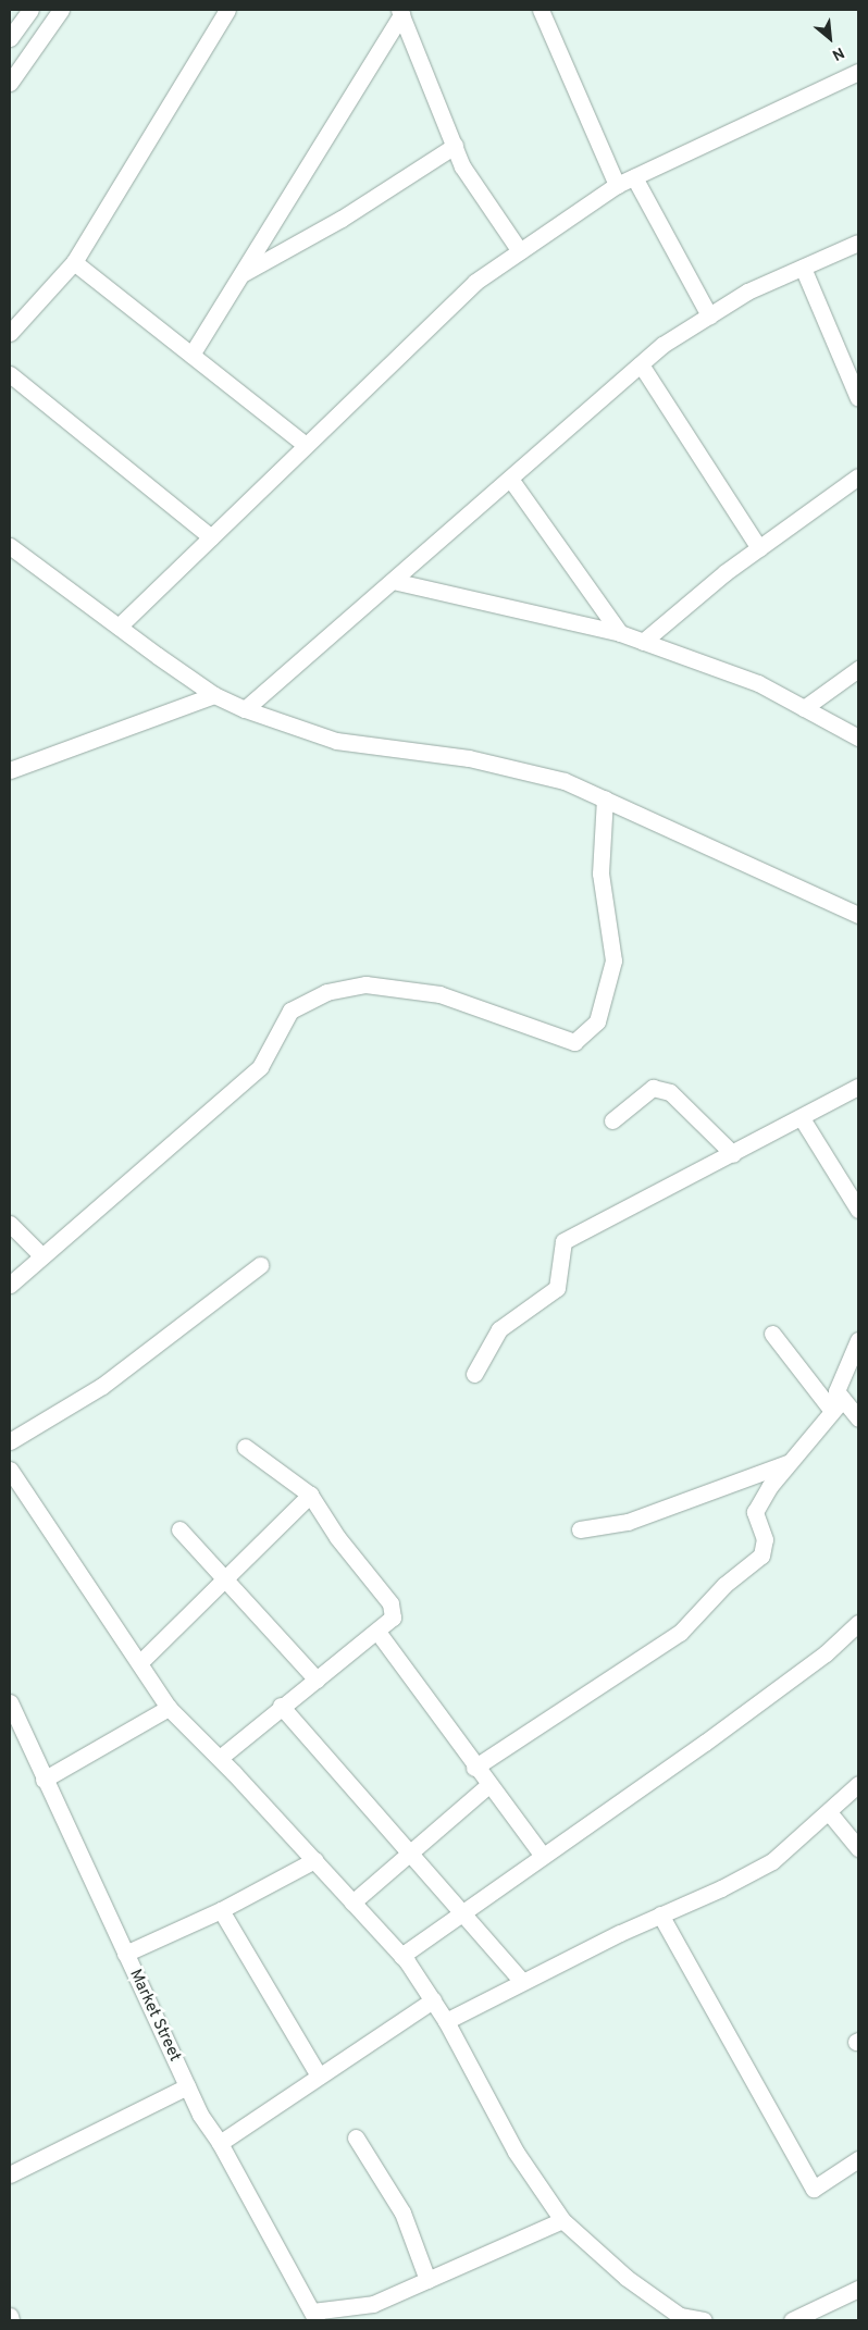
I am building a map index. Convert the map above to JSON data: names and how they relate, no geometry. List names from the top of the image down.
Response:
{
  "streets": {
    "street": ["Market Street"]
  },
  "north": "bottom right"
}
